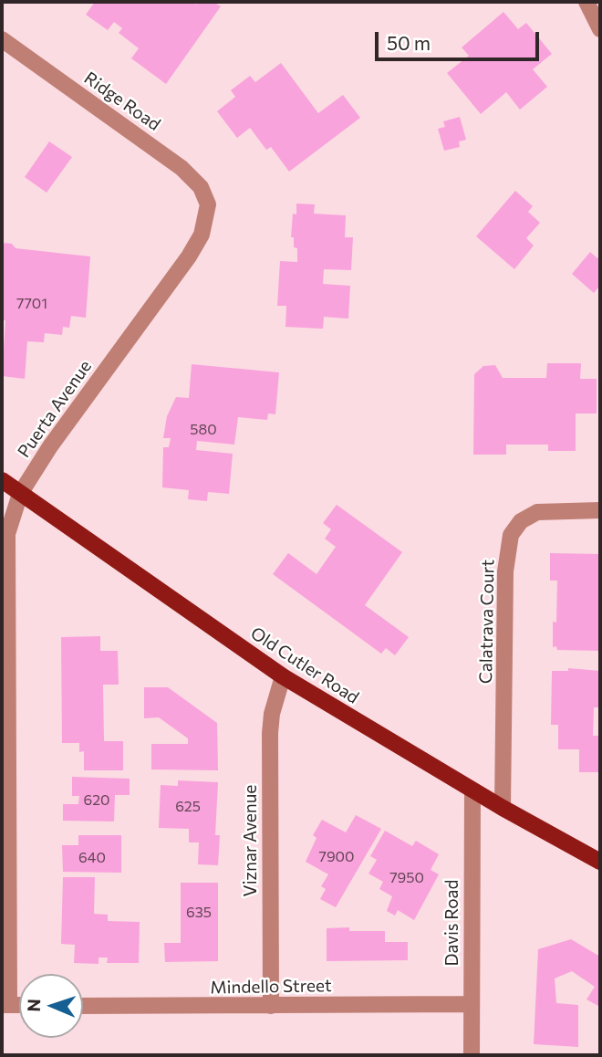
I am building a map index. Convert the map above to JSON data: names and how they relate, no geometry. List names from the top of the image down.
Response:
{
  "streets": {
    "main road": ["Old Cutler Road"],
    "street": [
      "Ridge Road",
      "Puerta Avenue",
      "Calatrava Court",
      "Viznar Avenue",
      "Davis Road",
      "Mindello Street"
    ]
  },
  "crossings": [
    ["Ridge Road", "Puerta Avenue"],
    ["Puerta Avenue", "Old Cutler Road"],
    ["Calatrava Court", "Old Cutler Road"],
    ["Old Cutler Road", "Viznar Avenue"],
    ["Old Cutler Road", "Davis Road"],
    ["Viznar Avenue", "Mindello Street"],
    ["Davis Road", "Mindello Street"]
  ],
  "house_numbers": [
    "7701",
    "580",
    "620",
    "625",
    "7900",
    "640",
    "7950",
    "635"
  ],
  "scale_bar": "50 m",
  "north": "left"
}
